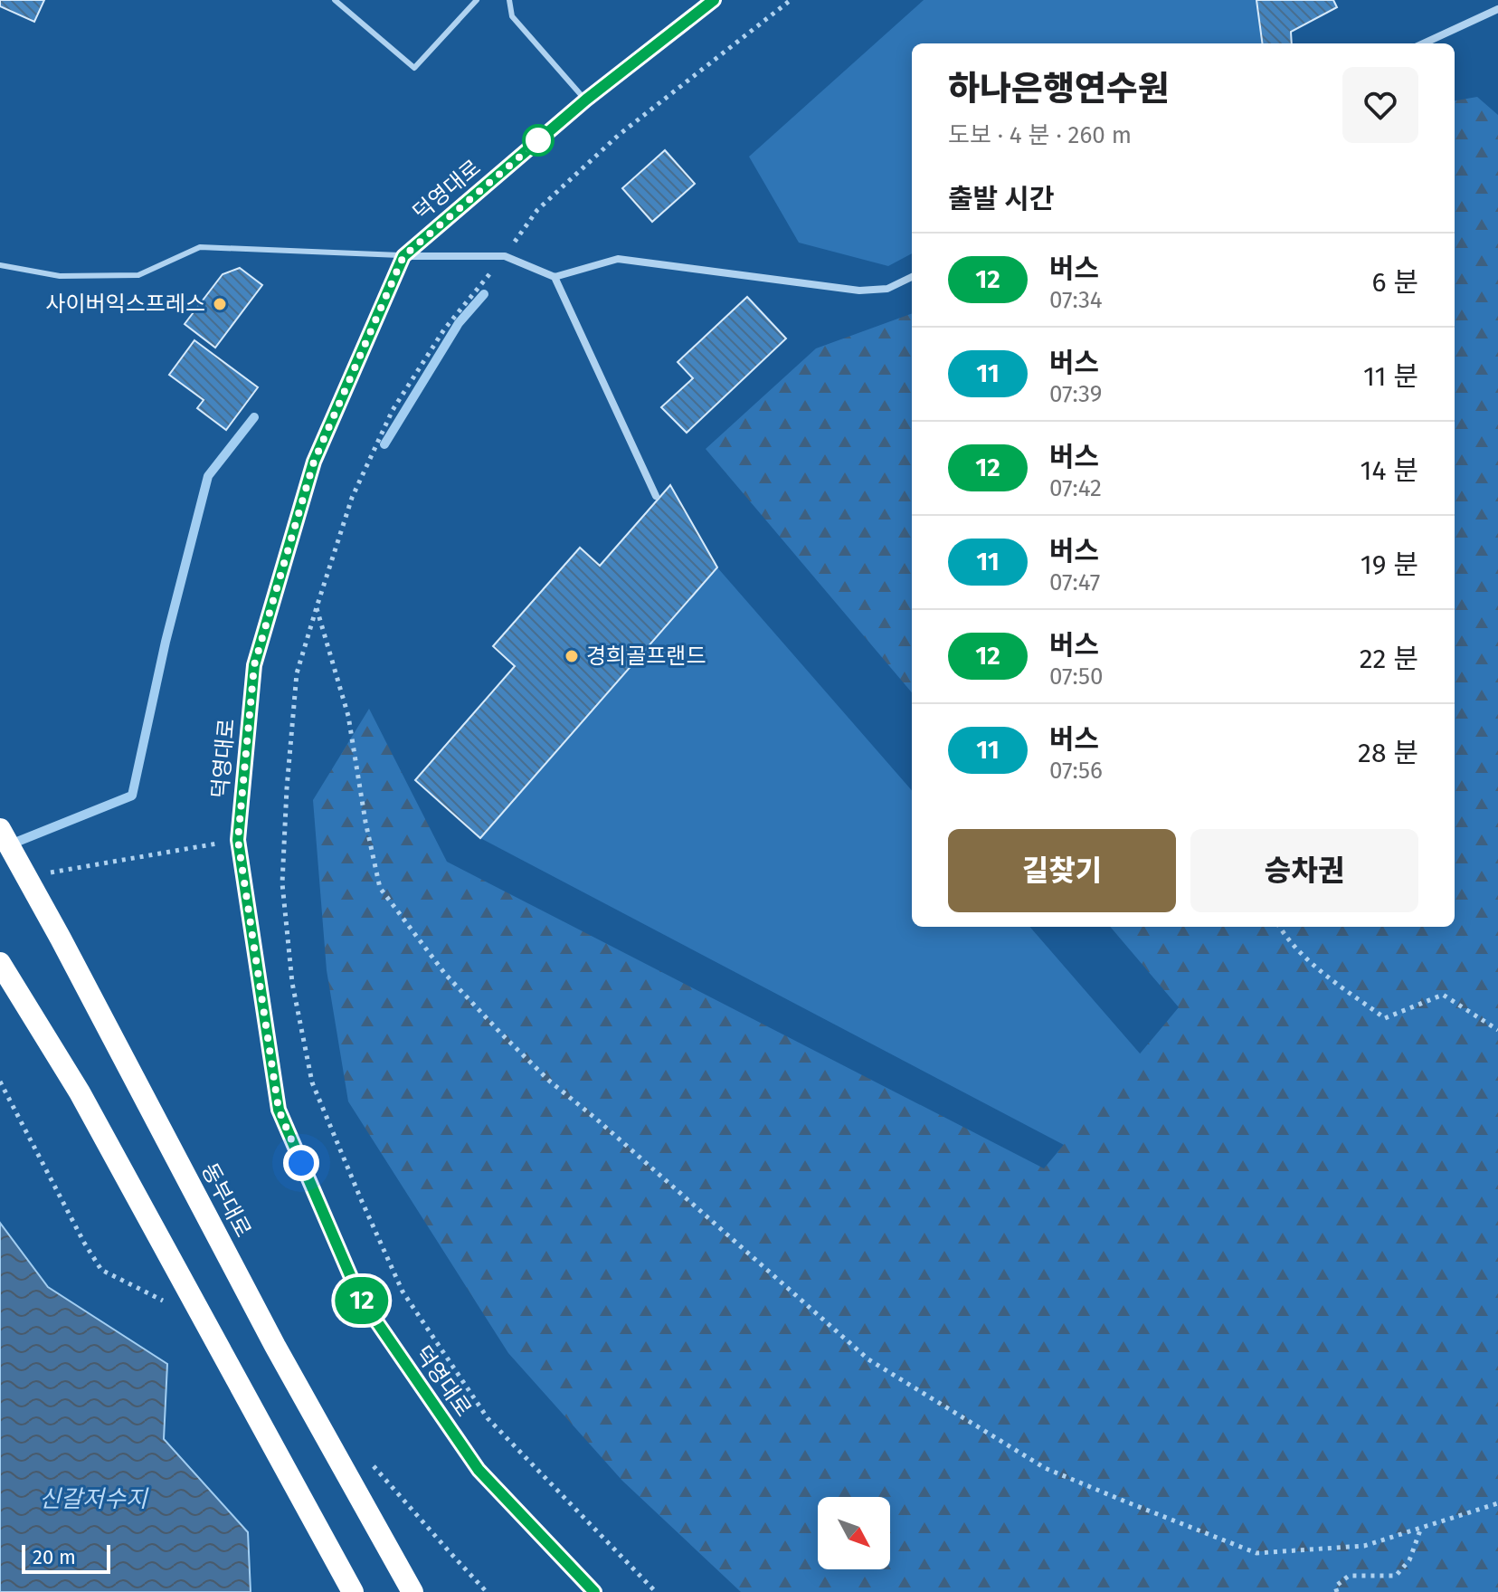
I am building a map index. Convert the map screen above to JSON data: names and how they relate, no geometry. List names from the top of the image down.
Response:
{
  "streets": {
    "highway": ["동부대로"],
    "main road": ["덕영대로"]
  },
  "water": ["신갈저수지"],
  "places": ["사이버익스프레스", "경희골프랜드"],
  "lines": ["bus line 12"],
  "scale_bar": "20 m",
  "north": "bottom right",
  "page": {
    "on_map": "12",
    "heading": [
      ["하나은행연수원", "도보 · 4 분 · 260 m"],
      "출발 시간"
    ],
    "list": [
      {
        "mark": "12",
        "name": "버스",
        "note": "07:34",
        "value": "6 분"
      },
      {
        "mark": "11",
        "name": "버스",
        "note": "07:39",
        "value": "11 분"
      },
      {
        "mark": "12",
        "name": "버스",
        "note": "07:42",
        "value": "14 분"
      },
      {
        "mark": "11",
        "name": "버스",
        "note": "07:47",
        "value": "19 분"
      },
      {
        "mark": "12",
        "name": "버스",
        "note": "07:50",
        "value": "22 분"
      },
      {
        "mark": "11",
        "name": "버스",
        "note": "07:56",
        "value": "28 분"
      }
    ],
    "buttons": ["길찾기", "승차권"],
    "scale": "20 m"
  }
}
